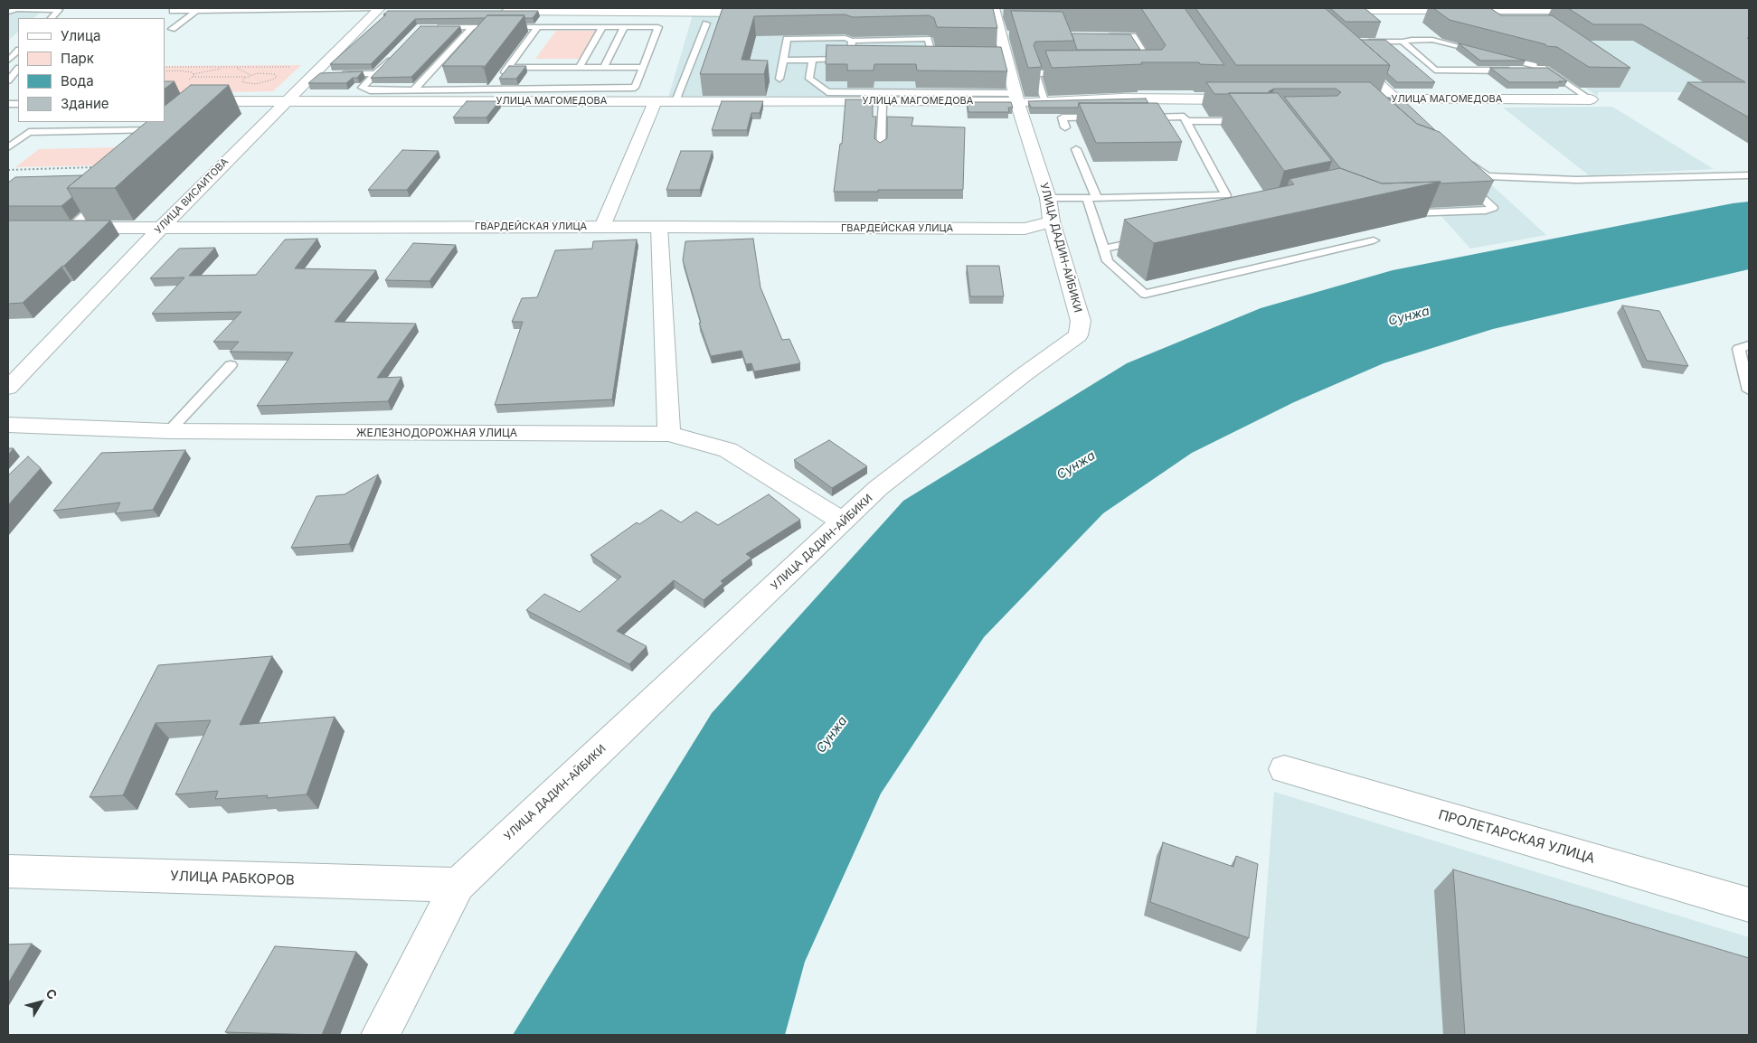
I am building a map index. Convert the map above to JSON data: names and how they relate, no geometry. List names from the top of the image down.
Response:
{
  "streets": {
    "street": [
      "УЛИЦА МАГОМЕДОВА",
      "УЛИЦА ВИСАИТОВА",
      "ГВАРДЕЙСКАЯ УЛИЦА",
      "УЛИЦА ДАДИН-АЙБИКИ",
      "ЖЕЛЕЗНОДОРОЖНАЯ УЛИЦА",
      "ПРОЛЕТАРСКАЯ УЛИЦА",
      "УЛИЦА РАБКОРОВ"
    ]
  },
  "crossings": [
    ["УЛИЦА МАГОМЕДОВА", "УЛИЦА ВИСАИТОВА"],
    ["УЛИЦА МАГОМЕДОВА", "УЛИЦА ДАДИН-АЙБИКИ"],
    ["УЛИЦА ВИСАИТОВА", "ГВАРДЕЙСКАЯ УЛИЦА"],
    ["ГВАРДЕЙСКАЯ УЛИЦА", "УЛИЦА ДАДИН-АЙБИКИ"],
    ["УЛИЦА ДАДИН-АЙБИКИ", "ЖЕЛЕЗНОДОРОЖНАЯ УЛИЦА"],
    ["УЛИЦА ДАДИН-АЙБИКИ", "УЛИЦА РАБКОРОВ"]
  ],
  "water": ["Сунжа"],
  "legend": [
    "Улица",
    "Парк",
    "Вода",
    "Здание"
  ],
  "north": "top right"
}
